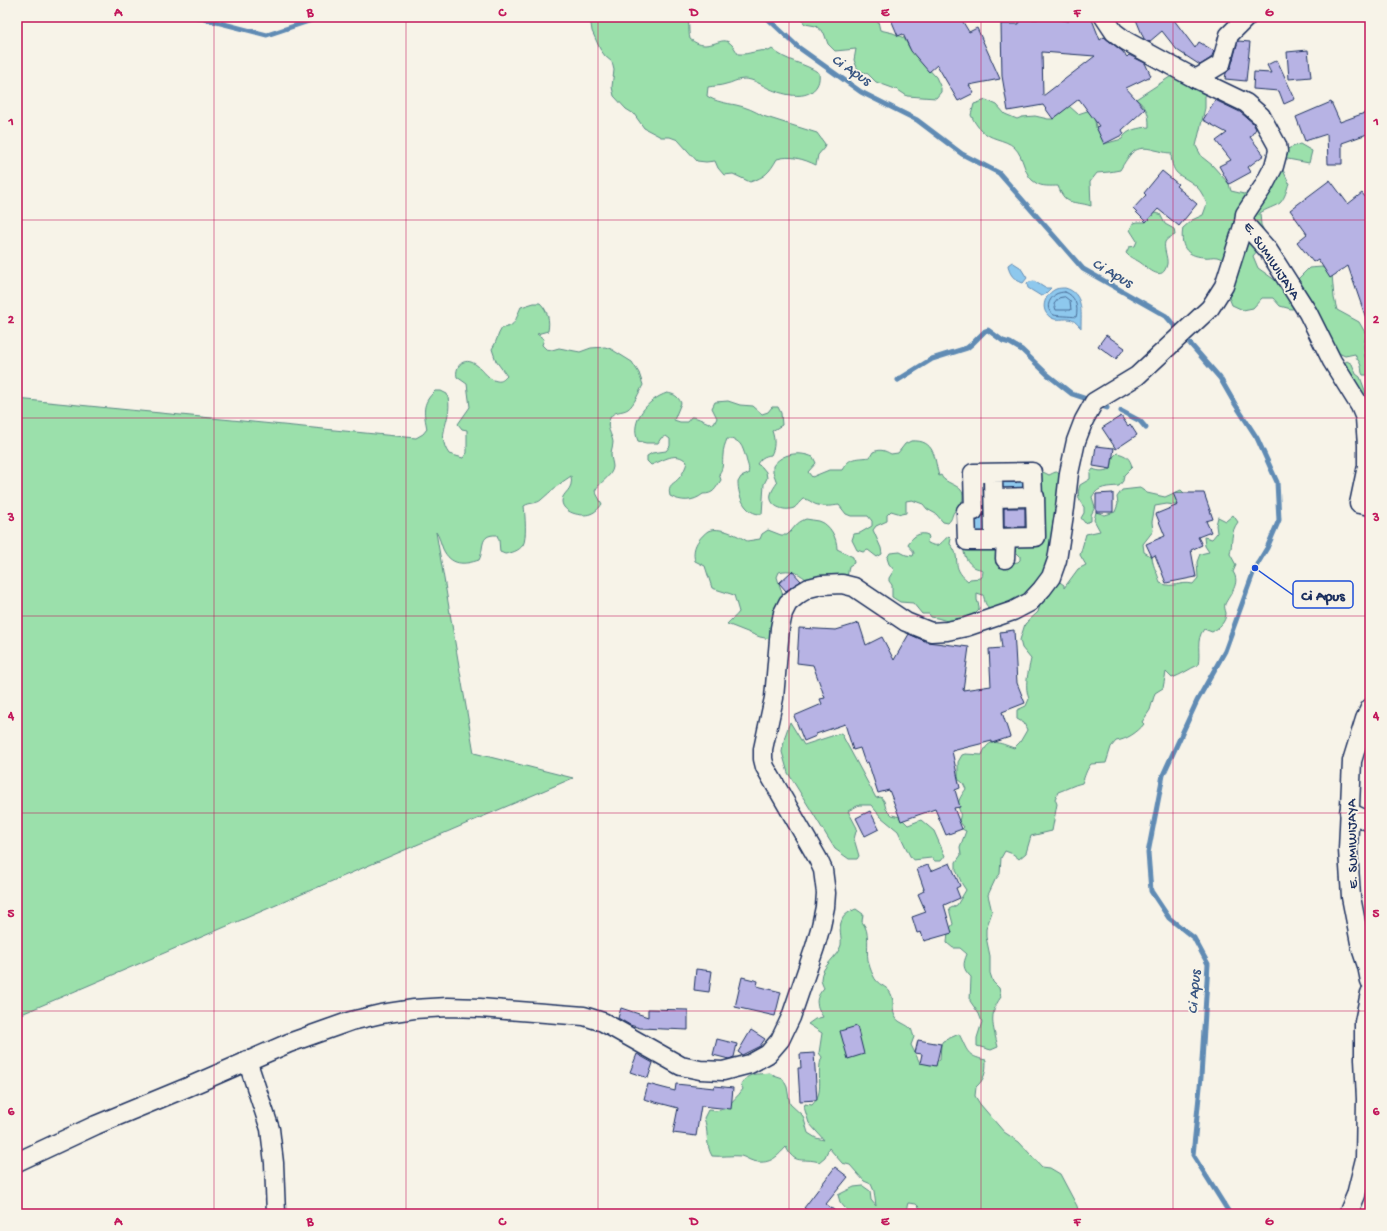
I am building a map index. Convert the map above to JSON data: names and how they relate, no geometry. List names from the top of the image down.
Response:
{
  "streets": {
    "street": ["E. SUMIWIJAYA"]
  },
  "water": ["Ci Apus"],
  "places": ["Ci Apus"],
  "grid": {
    "columns": [
      "A",
      "B",
      "C",
      "D",
      "E",
      "F",
      "G"
    ],
    "rows": [
      "1",
      "2",
      "3",
      "4",
      "5",
      "6"
    ]
  }
}
